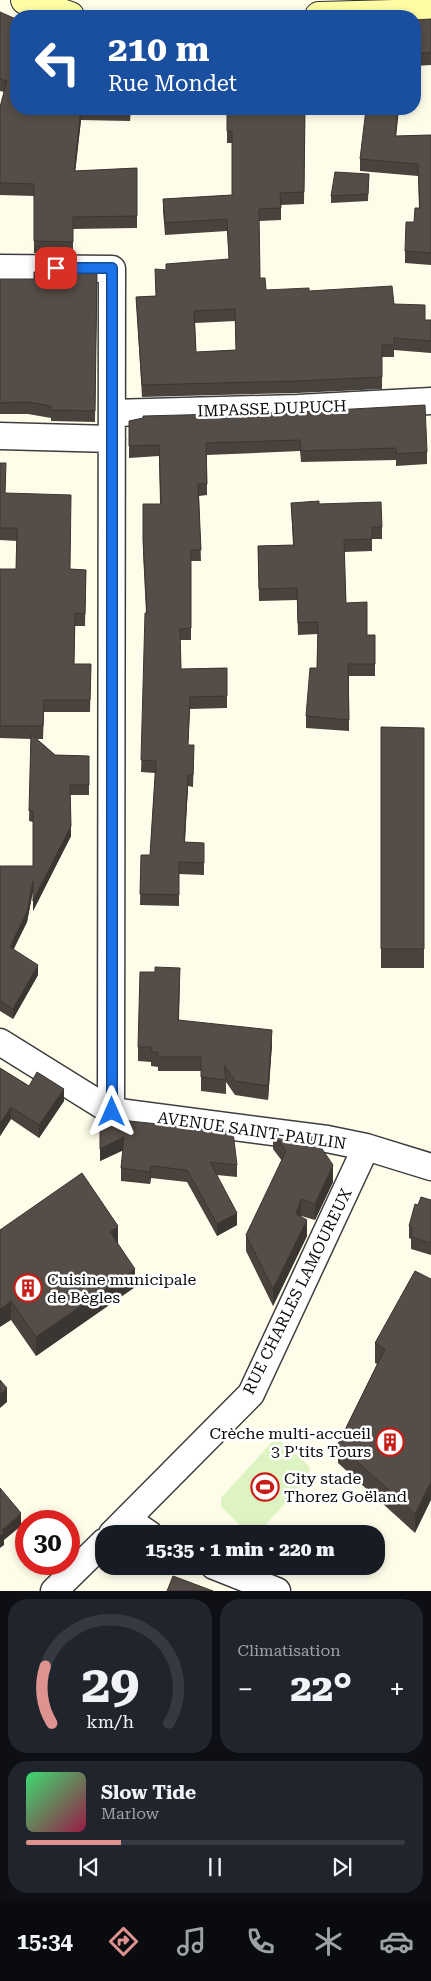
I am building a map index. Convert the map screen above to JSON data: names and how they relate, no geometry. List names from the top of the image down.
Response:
{
  "streets": {
    "street": ["IMPASSE DUPUCH", "AVENUE SAINT-PAULIN", "RUE CHARLES LAMOUREUX"]
  },
  "crossings": [
    ["AVENUE SAINT-PAULIN", "RUE CHARLES LAMOUREUX"]
  ],
  "places": {
    "building": ["Cuisine municipale de Bègles", "Crèche multi-accueil 3 P'tits Tours"],
    "sports": ["City stade Thorez Goëland"]
  },
  "page": {
    "turn": ["210 m", "Rue Mondet"],
    "limit": "30",
    "trip": "15:35 · 1 min · 220 m",
    "tile": "Climatisation",
    "heat": ["−", "22°", "+"],
    "song": ["Slow Tide", "Marlow"],
    "tabs": "15:34",
    "gauge": ["29", "km/h"]
  }
}
